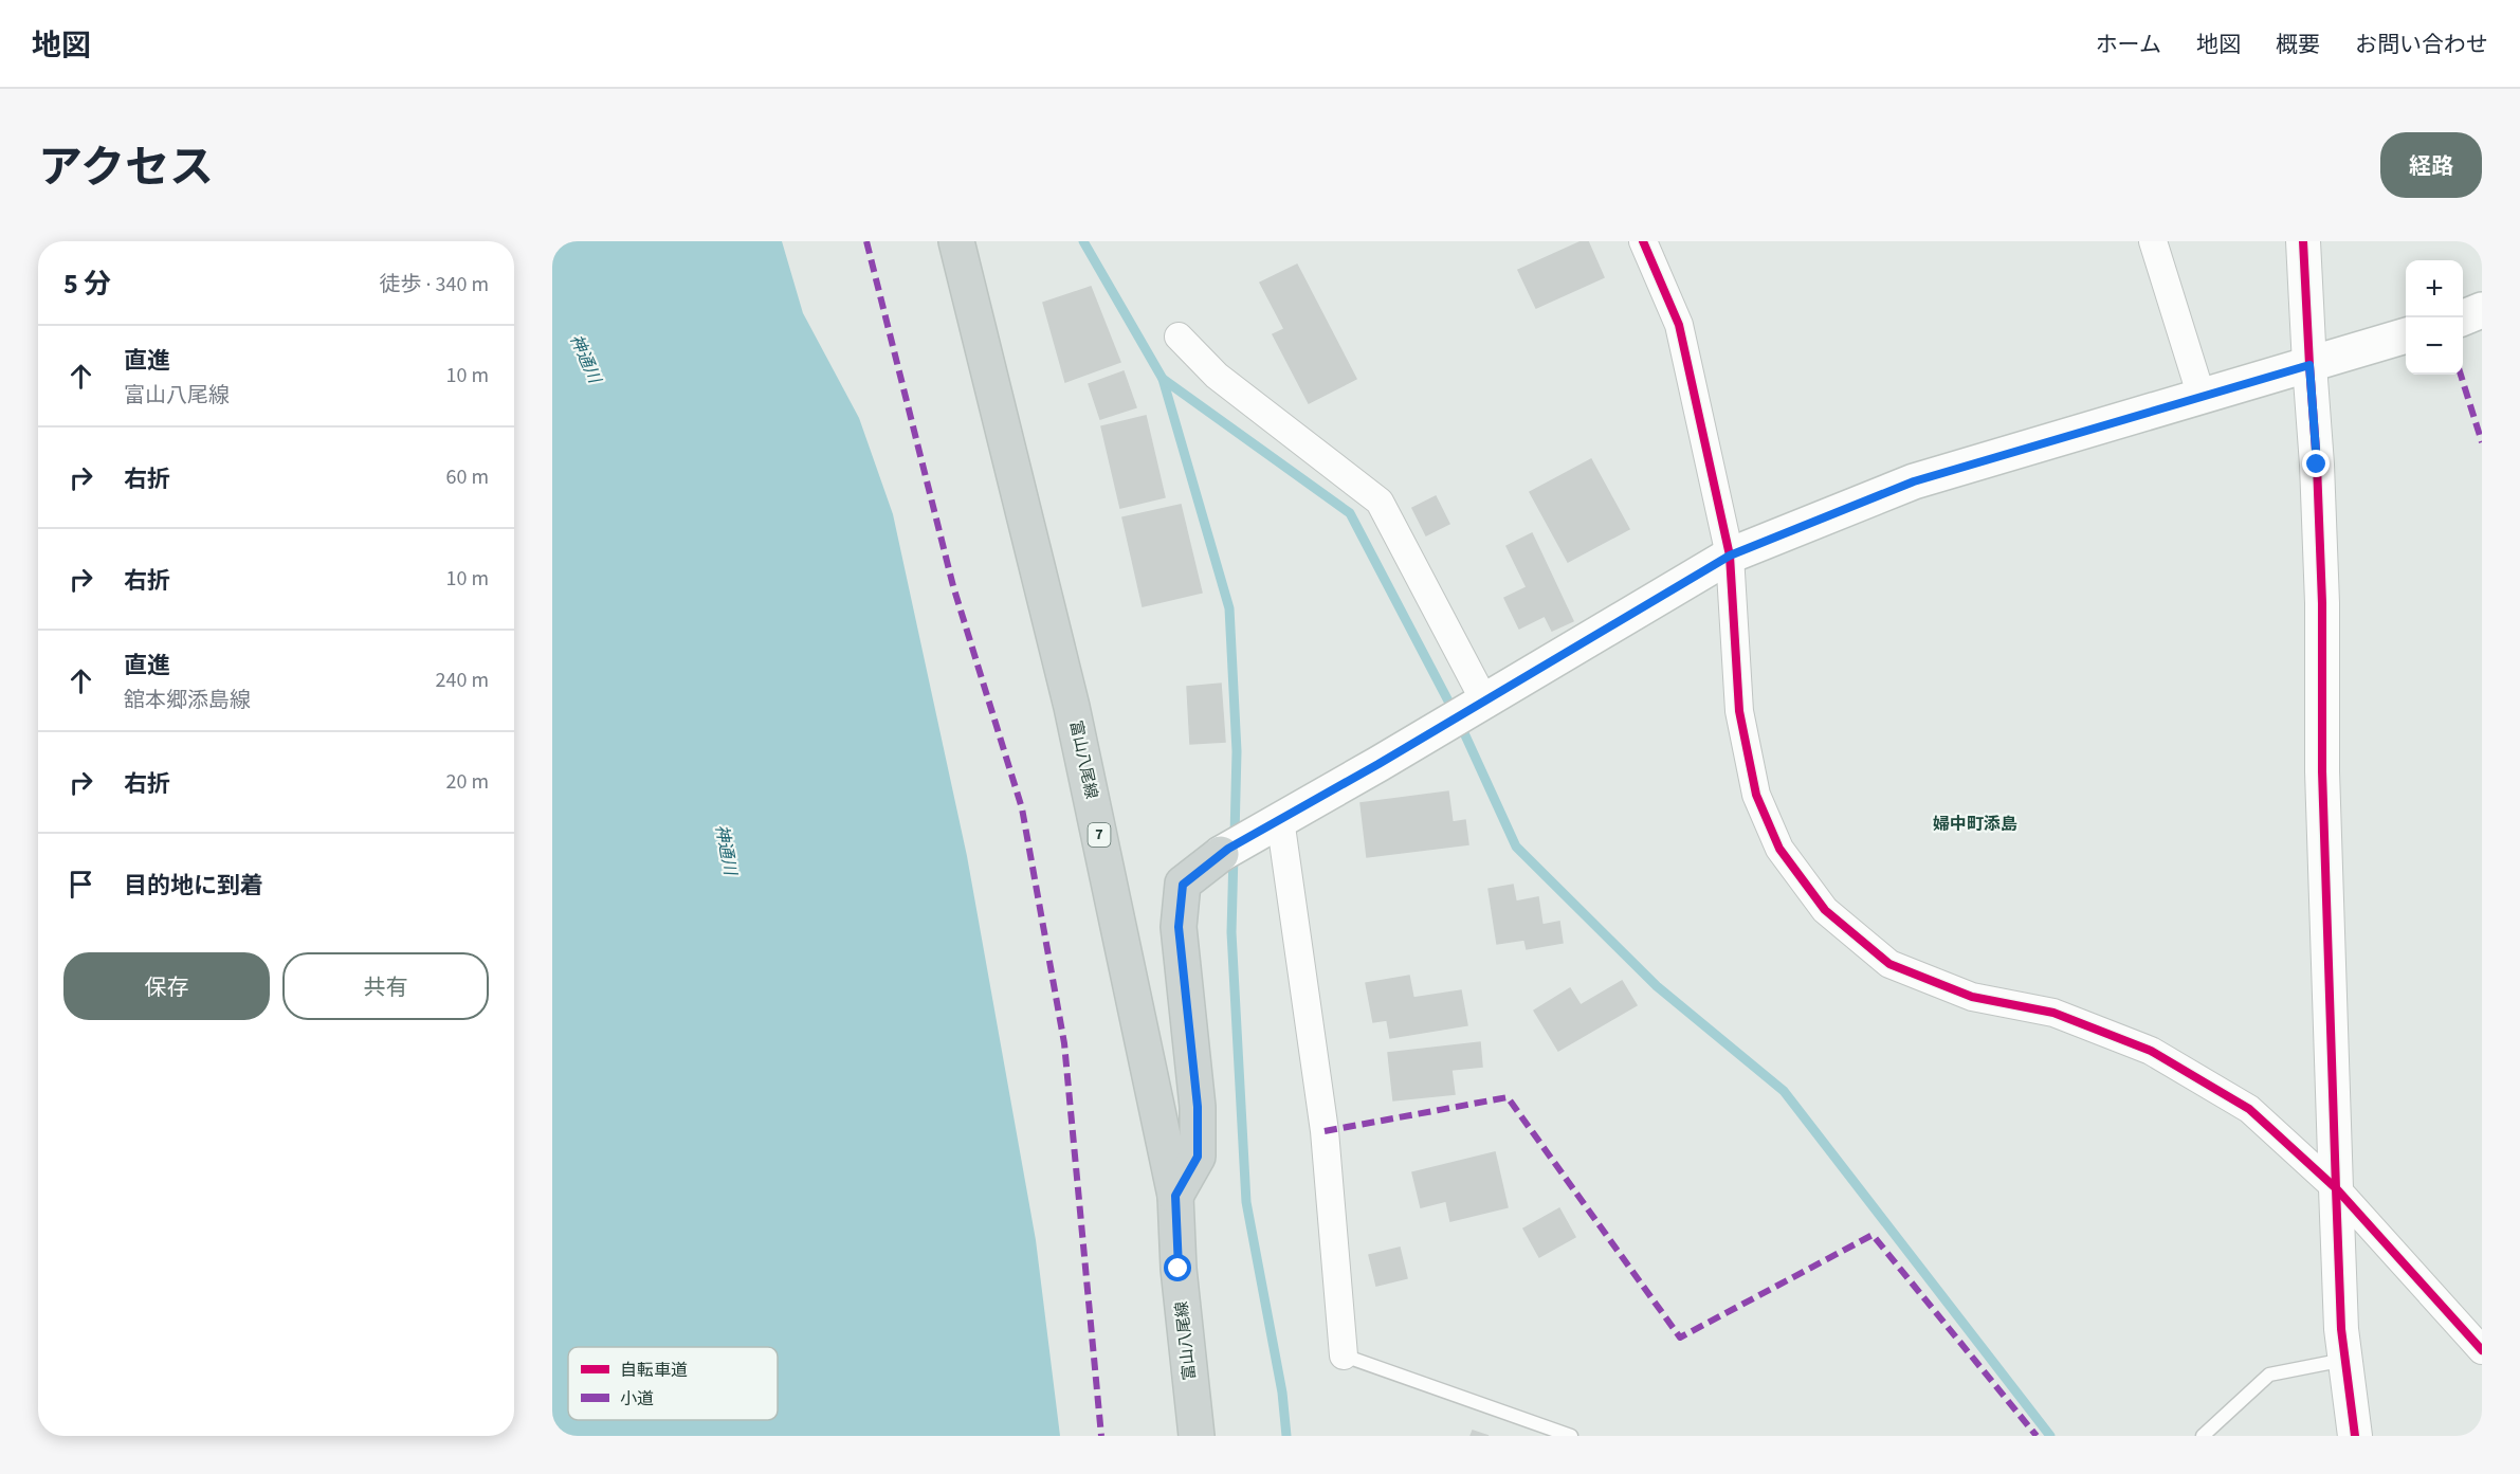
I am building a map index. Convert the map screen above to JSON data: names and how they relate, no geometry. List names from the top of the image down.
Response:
{
  "streets": {
    "main road": ["富山八尾線", "7"]
  },
  "districts": ["婦中町添島"],
  "water": ["神通川"],
  "legend": ["自転車道", "小道"],
  "page": {
    "header": "地図",
    "nav": [
      "ホーム",
      "地図",
      "概要",
      "お問い合わせ"
    ],
    "title": "アクセス",
    "buttons": [
      "経路",
      ["保存", "共有"]
    ],
    "heading": ["5 分", "徒歩 · 340 m"],
    "map_buttons": ["+", "−"],
    "list": [
      ["直進", "富山八尾線", "10 m"],
      ["右折", "60 m"],
      ["右折", "10 m"],
      ["直進", "舘本郷添島線", "240 m"],
      ["右折", "20 m"],
      "目的地に到着"
    ]
  }
}
